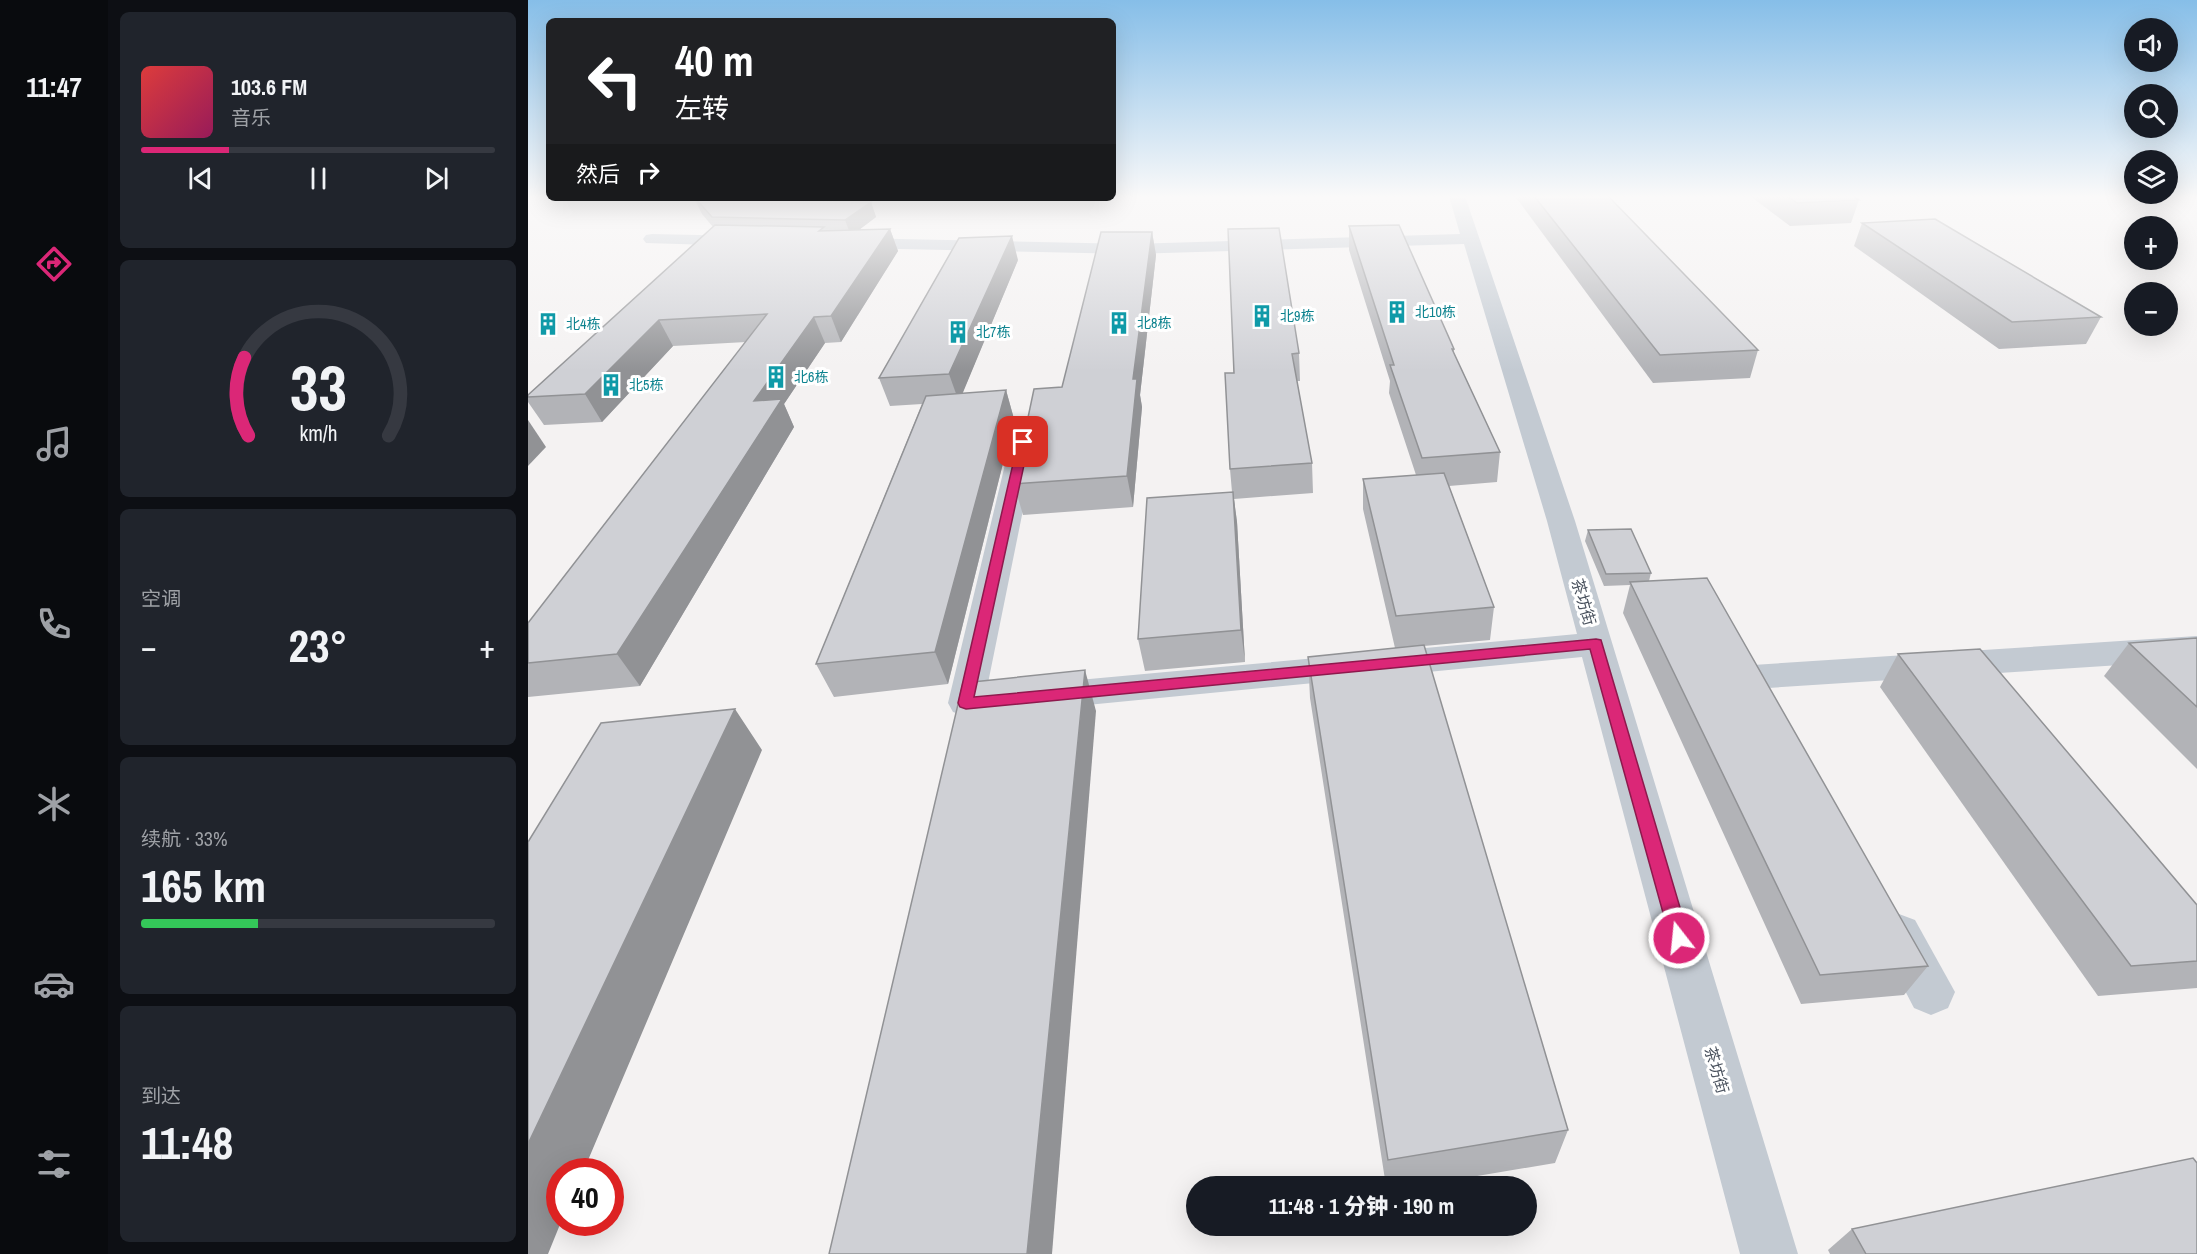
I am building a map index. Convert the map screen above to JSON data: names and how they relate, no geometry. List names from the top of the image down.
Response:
{
  "streets": {
    "street": ["茶坊街"]
  },
  "places": {
    "building": [
      "北10栋",
      "北9栋",
      "北8栋",
      "北4栋",
      "北7栋",
      "北6栋",
      "北5栋"
    ]
  },
  "page": {
    "tabs": "11:47",
    "map_buttons": ["+", "−"],
    "turn": ["40 m", "左转"],
    "song": ["103.6 FM", "音乐"],
    "then": "然后",
    "tile": [
      "空调",
      ["续航 · 33%", "165 km"],
      ["到达", "11:48"]
    ],
    "heat": ["−", "23°", "+"],
    "limit": "40",
    "trip": "11:48 · 1 分钟 · 190 m",
    "gauge": ["33", "km/h"]
  }
}
